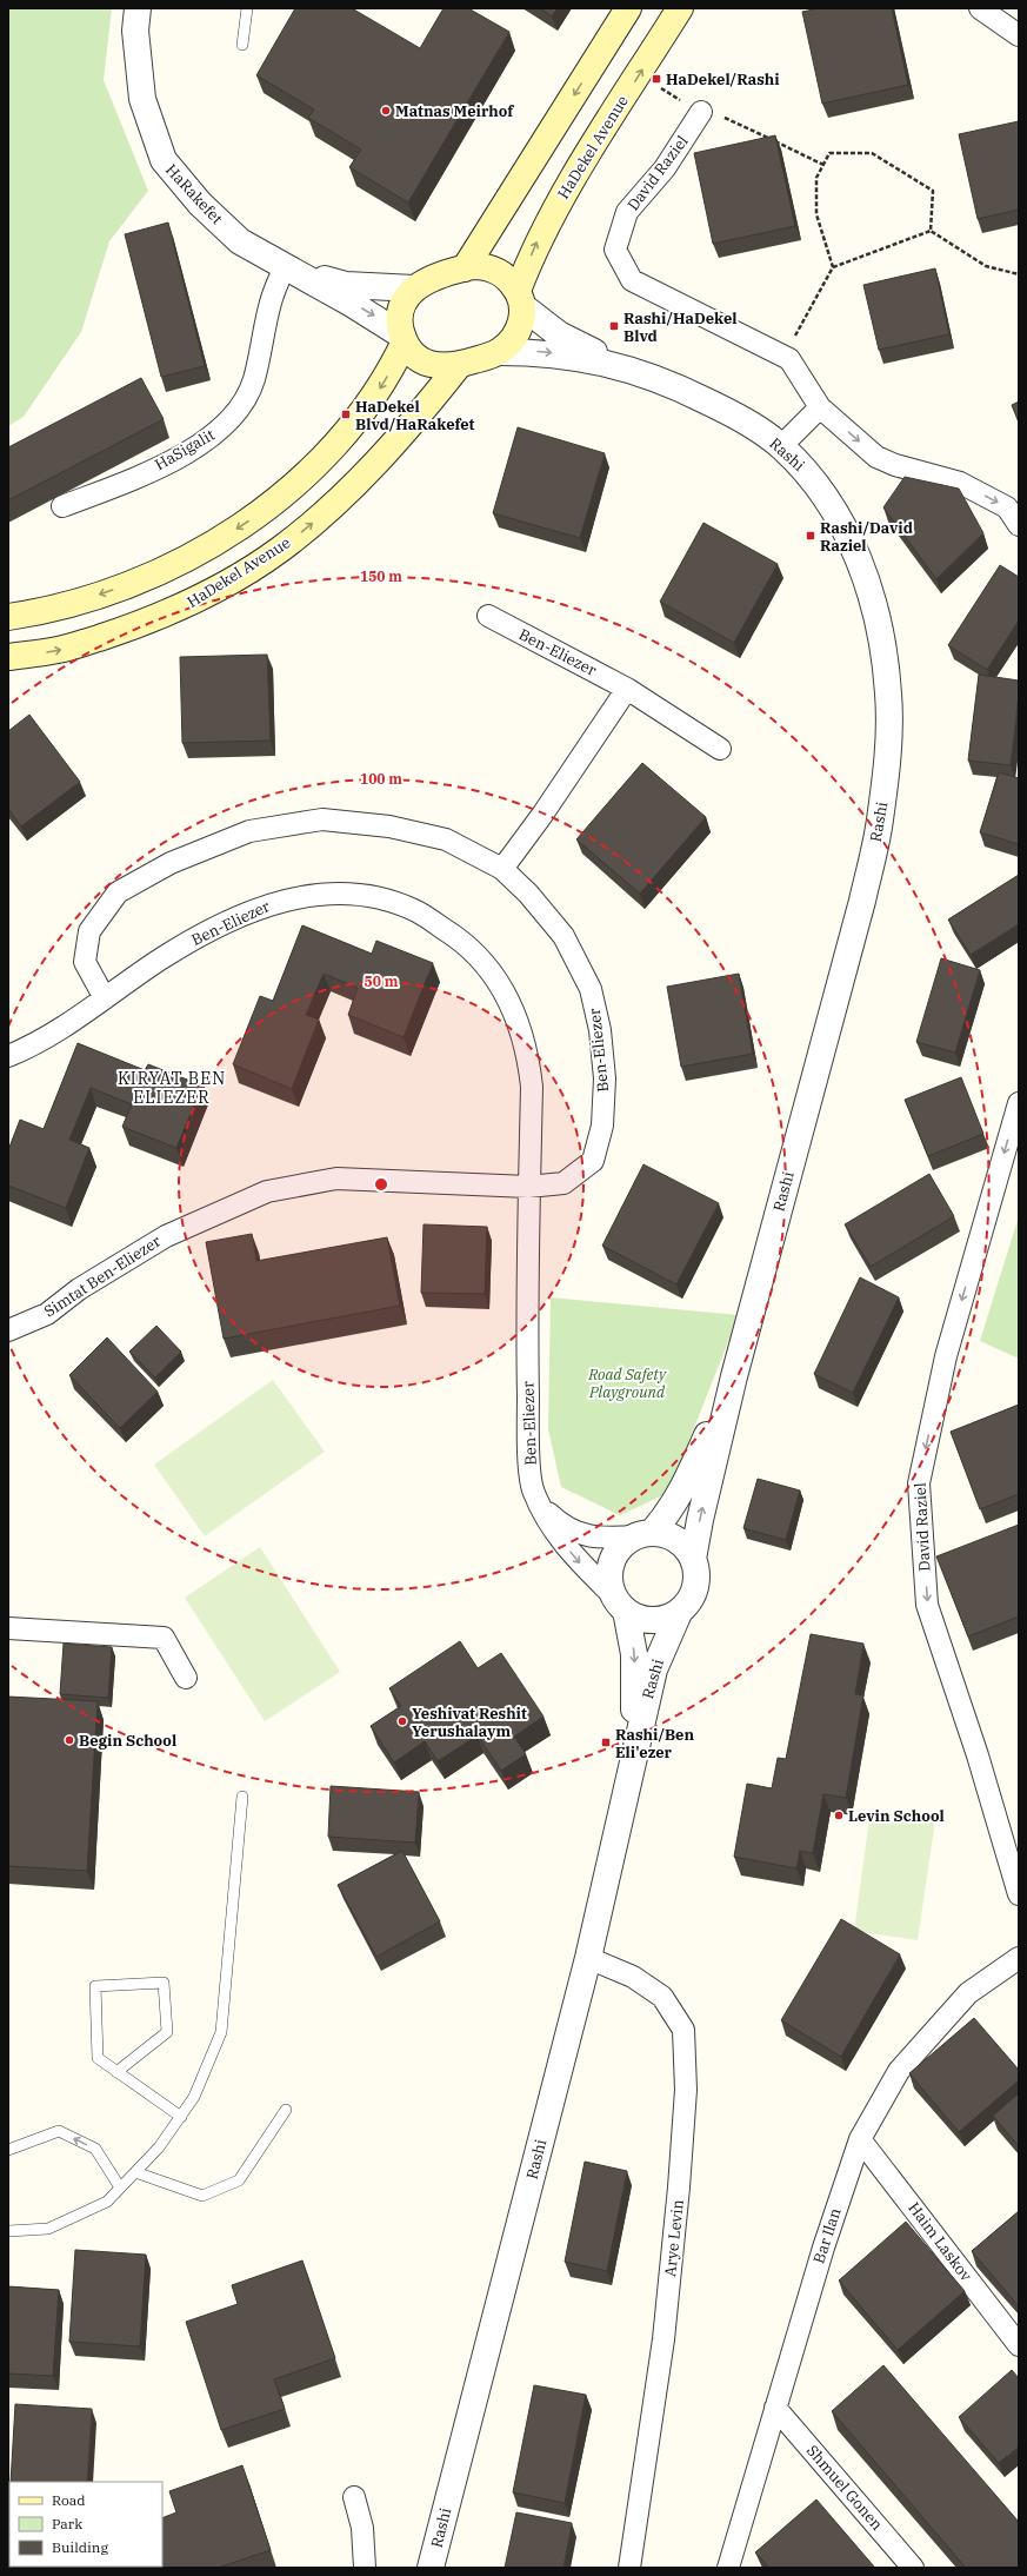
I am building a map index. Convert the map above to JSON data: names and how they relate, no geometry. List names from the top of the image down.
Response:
{
  "streets": {
    "main road": ["HaDekel Avenue"],
    "street": [
      "David Raziel",
      "HaRakefet",
      "HaSigalit",
      "Rashi",
      "Ben-Eliezer",
      "Simtat Ben-Eliezer",
      "Bar Ilan",
      "Arye Levin",
      "Haim Laskov",
      "Shmuel Gonen"
    ]
  },
  "crossings": [
    ["HaDekel Avenue", "HaRakefet"],
    ["HaDekel Avenue", "Rashi"],
    ["HaRakefet", "HaSigalit"],
    ["HaRakefet", "Rashi"],
    ["Rashi", "Ben-Eliezer"],
    ["Rashi", "Arye Levin"],
    ["Ben-Eliezer", "Simtat Ben-Eliezer"],
    ["Bar Ilan", "Haim Laskov"],
    ["Bar Ilan", "Shmuel Gonen"]
  ],
  "one_way": ["David Raziel"],
  "districts": ["KIRYAT BEN ELIEZER"],
  "parks": ["Road Safety Playground"],
  "places": {
    "transit": [
      "HaDekel/Rashi",
      "Rashi/HaDekel Blvd",
      "HaDekel Blvd/HaRakefet",
      "Rashi/David Raziel",
      "Rashi/Ben Eli'ezer"
    ],
    "other": [
      "Matnas Meirhof",
      "Yeshivat Reshit Yerushalaym",
      "Begin School",
      "Levin School"
    ]
  },
  "legend": ["Road", "Park", "Building"],
  "rings": ["150 m", "100 m", "50 m"]
}
